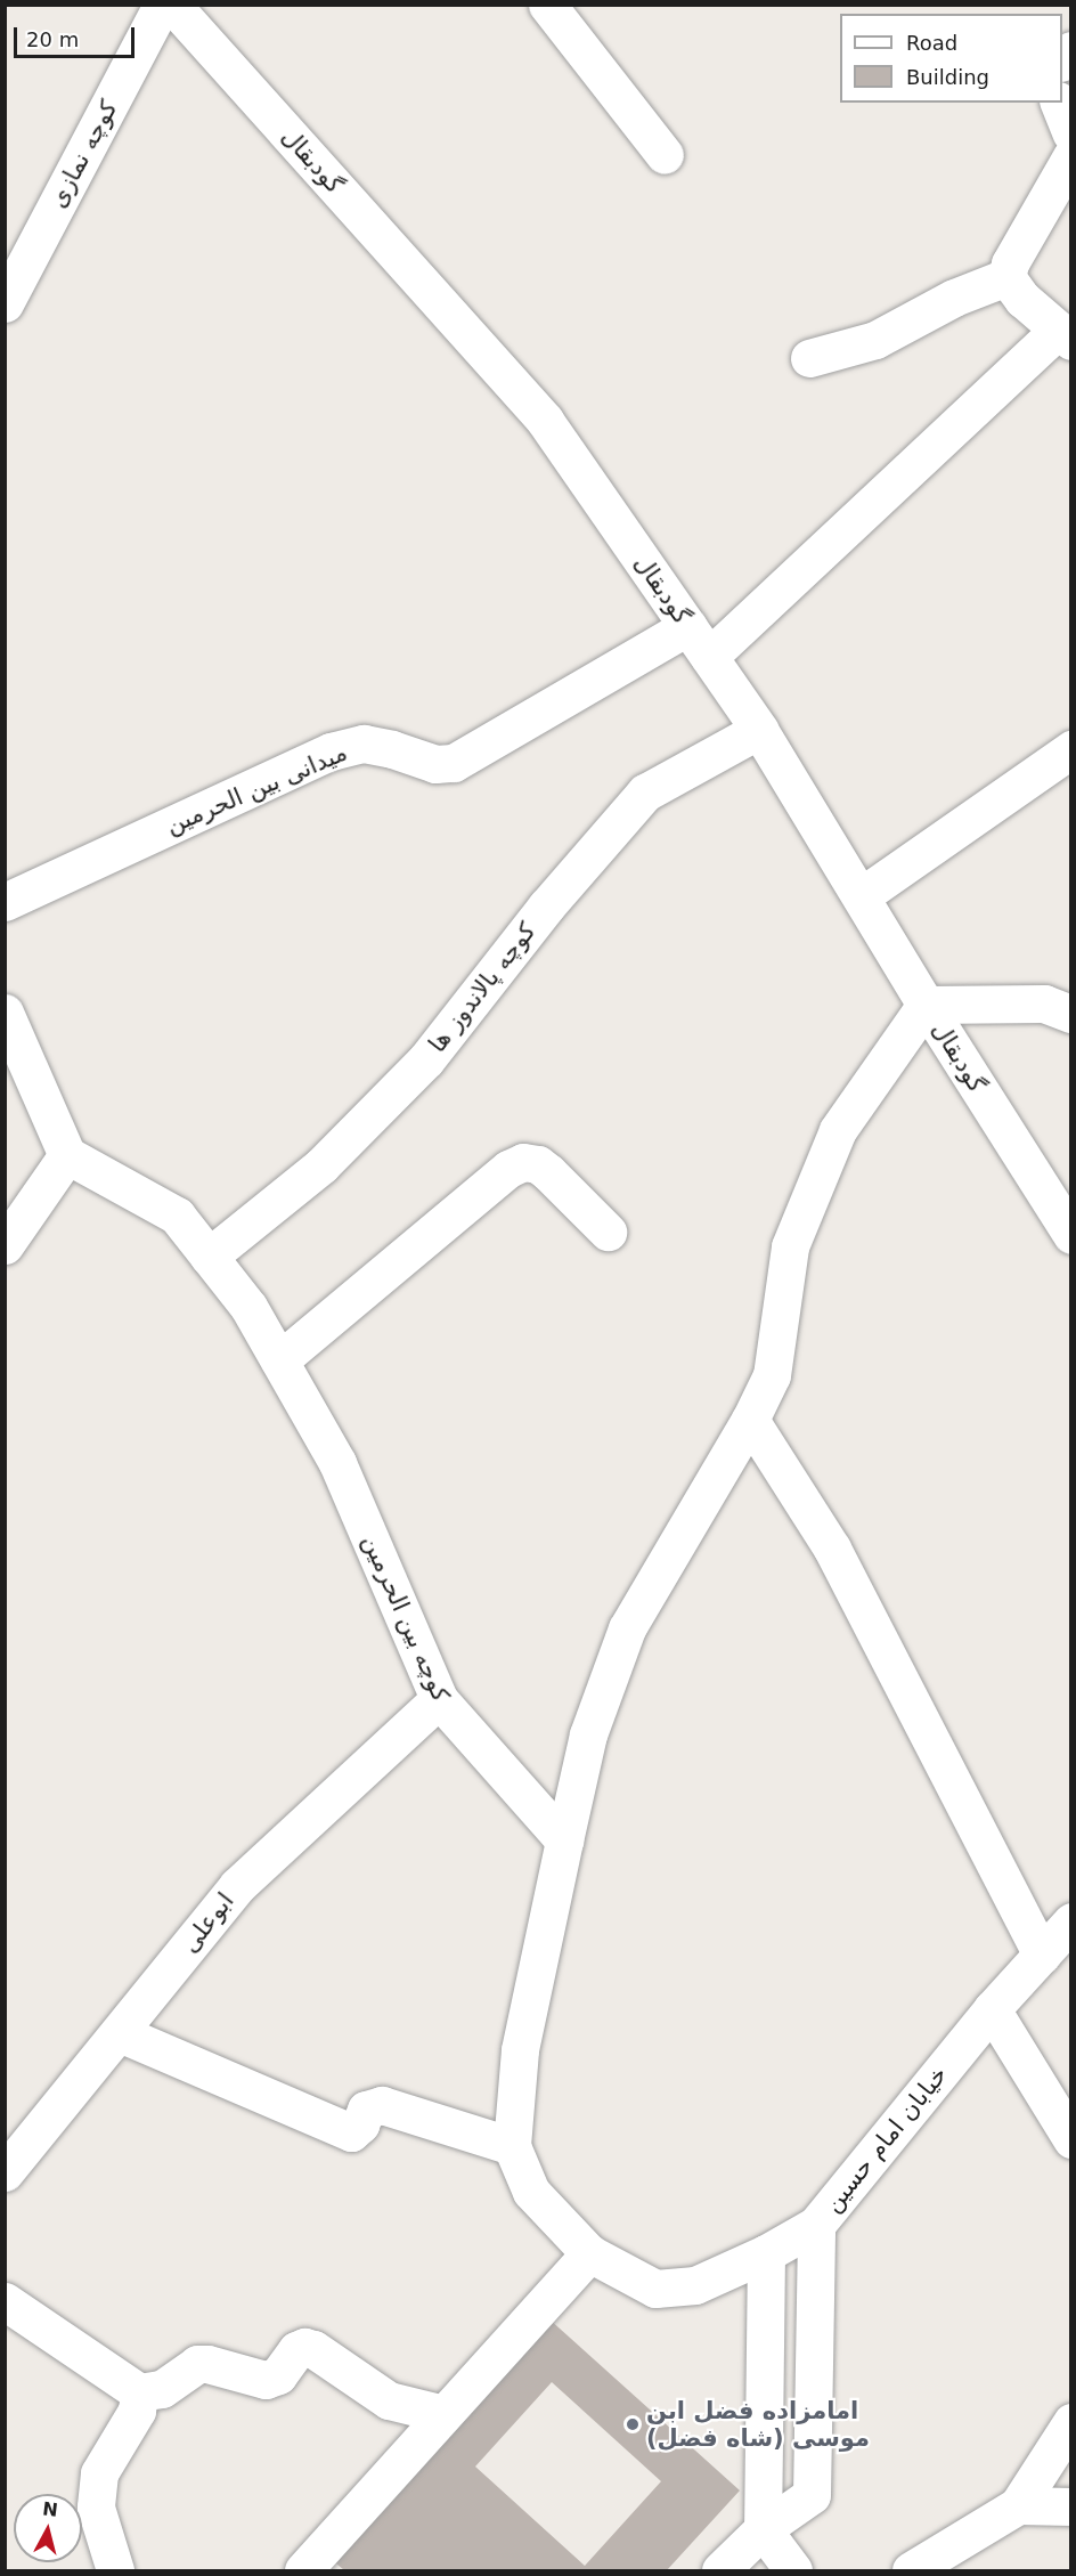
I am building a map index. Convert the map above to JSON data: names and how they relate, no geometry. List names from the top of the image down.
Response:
{
  "streets": {
    "street": [
      "کوچه نمازی",
      "گودبقال",
      "میدانی بین الحرمین",
      "کوچه پالاندوز ها",
      "کوچه بین الحرمین",
      "ابوعلی",
      "خیابان امام حسین"
    ]
  },
  "crossings": [
    ["گودبقال", "میدانی بین الحرمین"],
    ["گودبقال", "کوچه پالاندوز ها"],
    ["کوچه پالاندوز ها", "کوچه بین الحرمین"],
    ["کوچه بین الحرمین", "ابوعلی"]
  ],
  "places": ["امامزاده فضل ابن موسی (شاه فضل)"],
  "legend": ["Road", "Building"],
  "scale_bar": "20 m",
  "north": "top"
}
